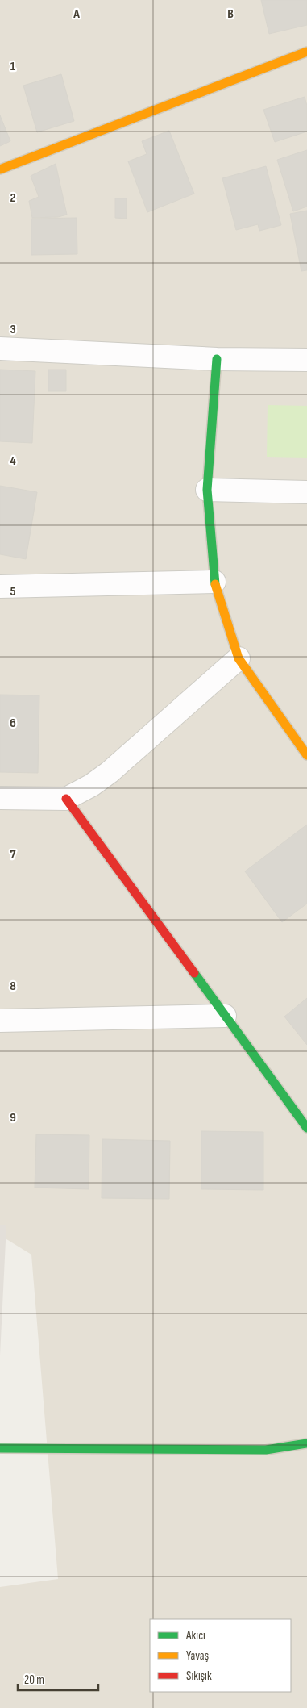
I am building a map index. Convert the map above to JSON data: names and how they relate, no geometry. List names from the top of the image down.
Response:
{
  "legend": ["Akıcı", "Yavaş", "Sıkışık"],
  "scale_bar": "20 m",
  "grid": {
    "columns": ["A", "B"],
    "rows": [
      "1",
      "2",
      "3",
      "4",
      "5",
      "6",
      "7",
      "8",
      "9"
    ]
  }
}
